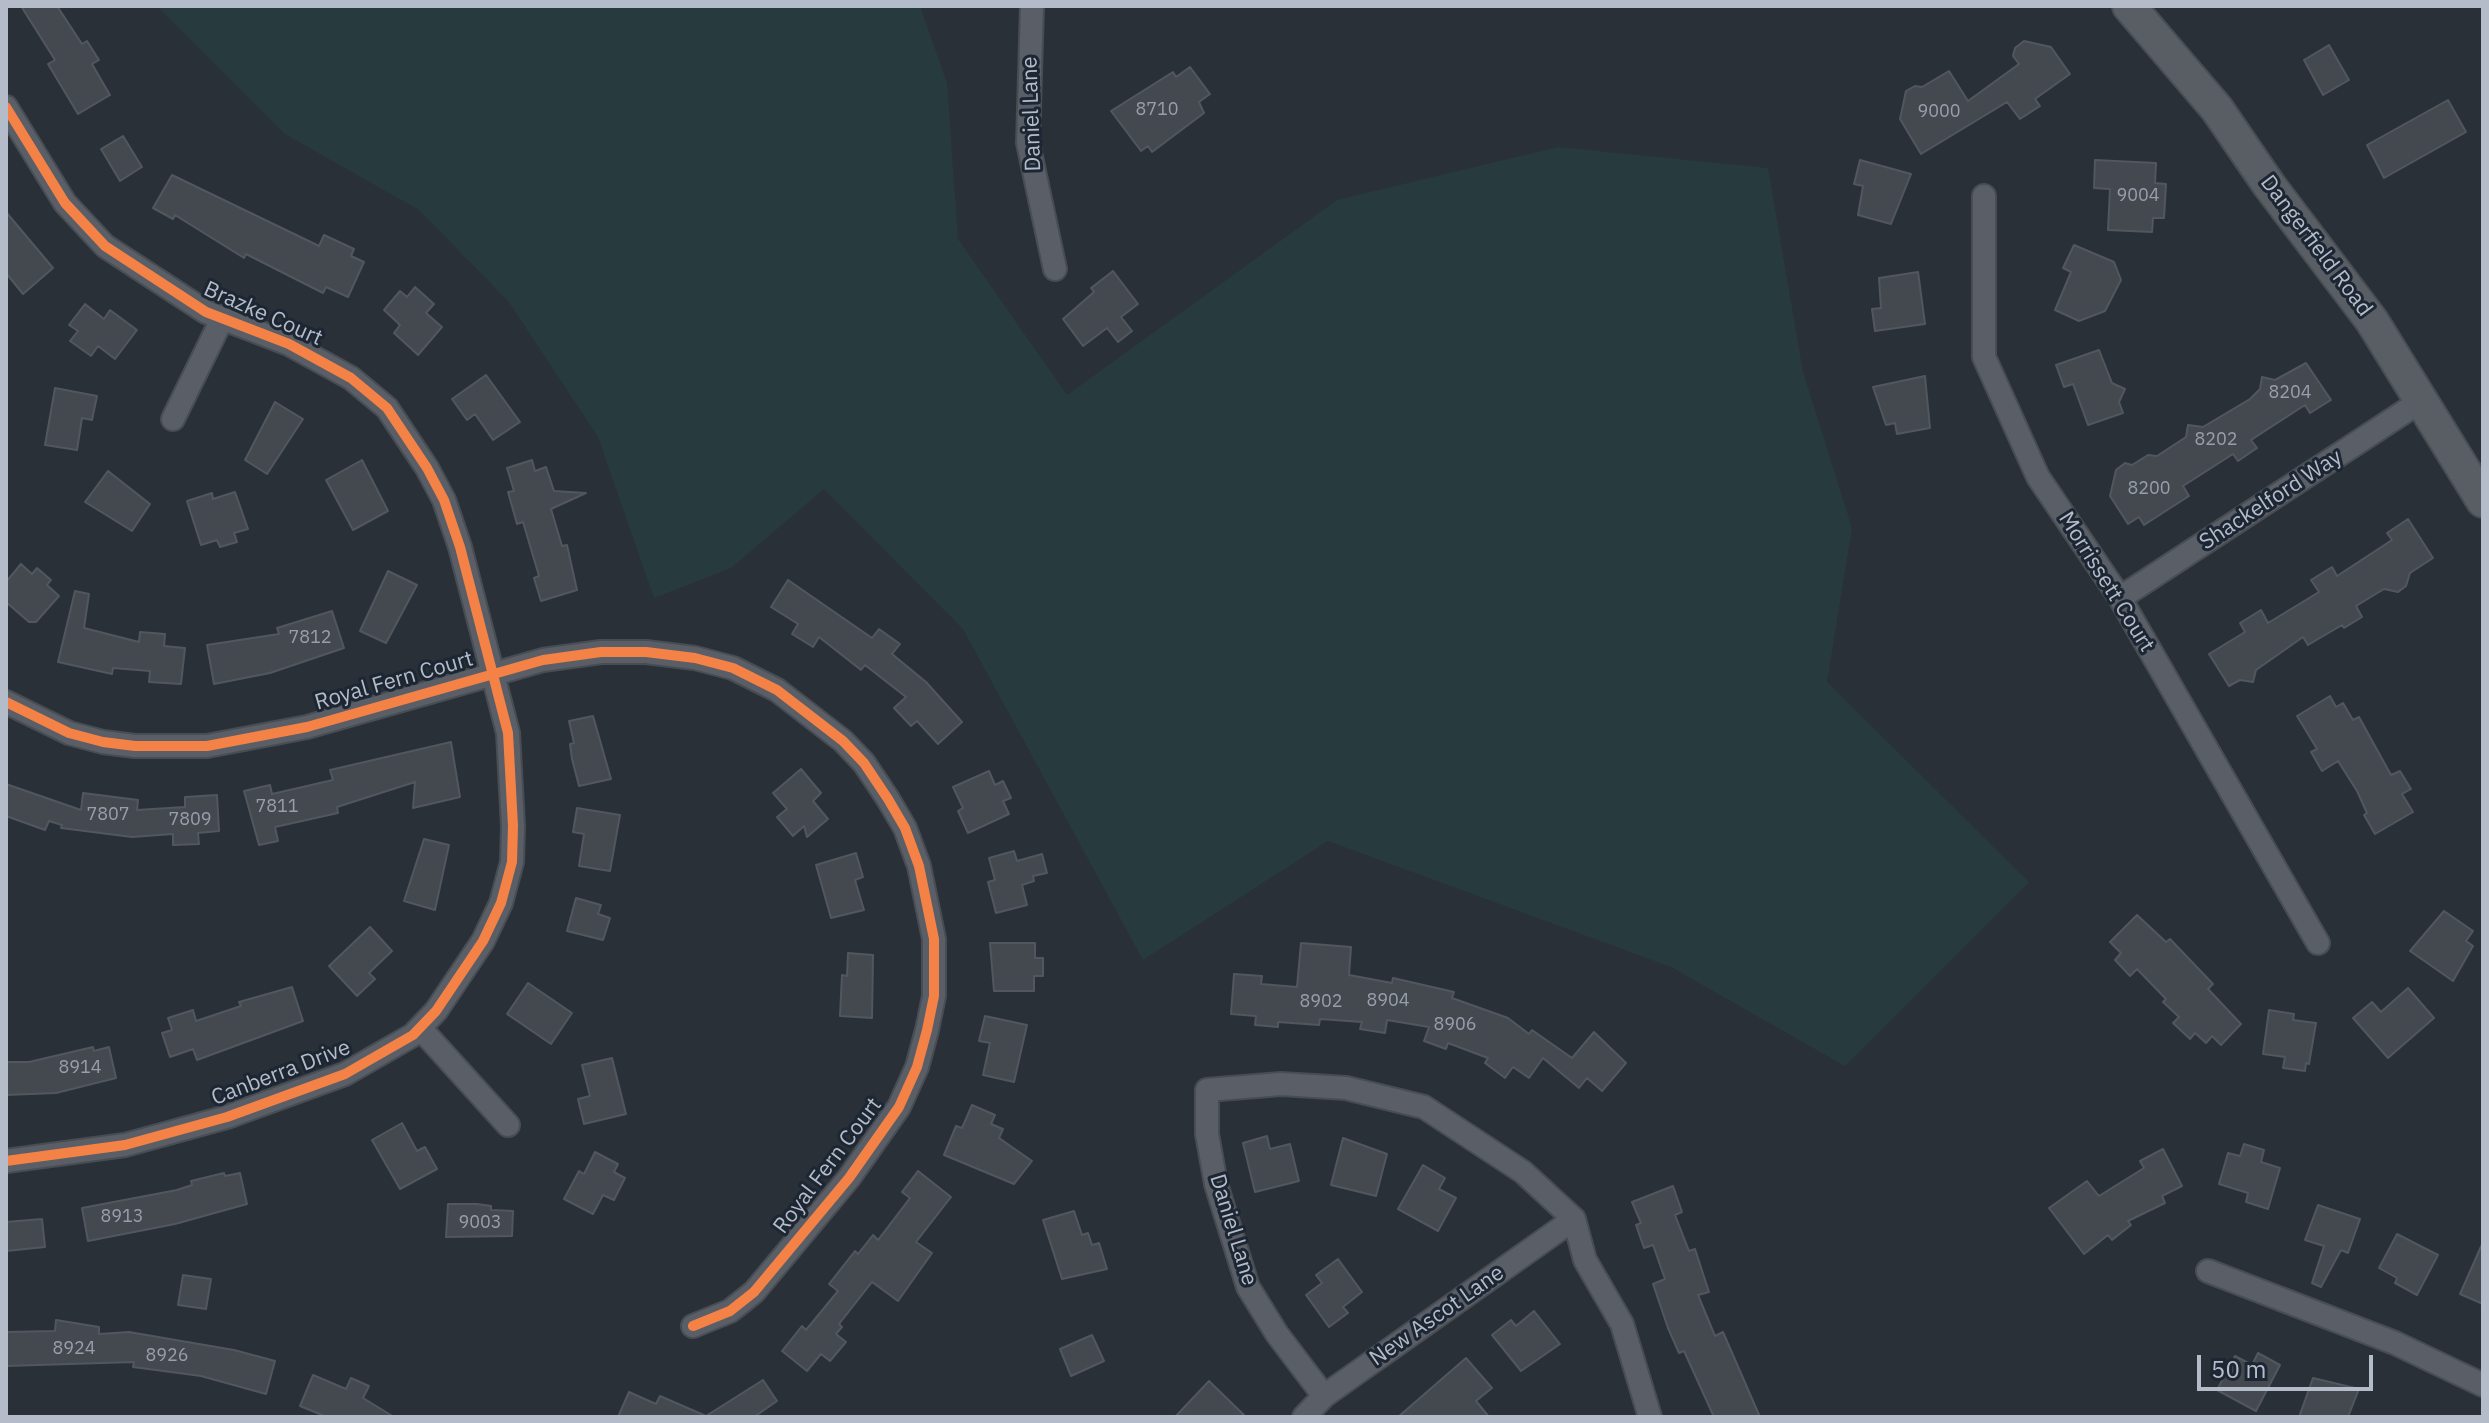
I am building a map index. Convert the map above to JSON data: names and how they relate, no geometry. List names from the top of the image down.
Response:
{
  "streets": {
    "street": [
      "Daniel Lane",
      "Dangerfield Road",
      "Brazke Court",
      "Shackelford Way",
      "Morrissett Court",
      "Royal Fern Court",
      "Canberra Drive",
      "New Ascot Lane"
    ]
  },
  "crossings": [
    ["Daniel Lane", "New Ascot Lane"],
    ["Dangerfield Road", "Shackelford Way"],
    ["Brazke Court", "Royal Fern Court"],
    ["Brazke Court", "Canberra Drive"],
    ["Shackelford Way", "Morrissett Court"],
    ["Royal Fern Court", "Canberra Drive"]
  ],
  "house_numbers": [
    "8710",
    "9000",
    "9004",
    "8204",
    "8202",
    "8200",
    "7812",
    "7811",
    "7807",
    "7809",
    "8904",
    "8902",
    "8906",
    "8914",
    "8913",
    "9003",
    "8924",
    "8926"
  ],
  "scale_bar": "50 m"
}
